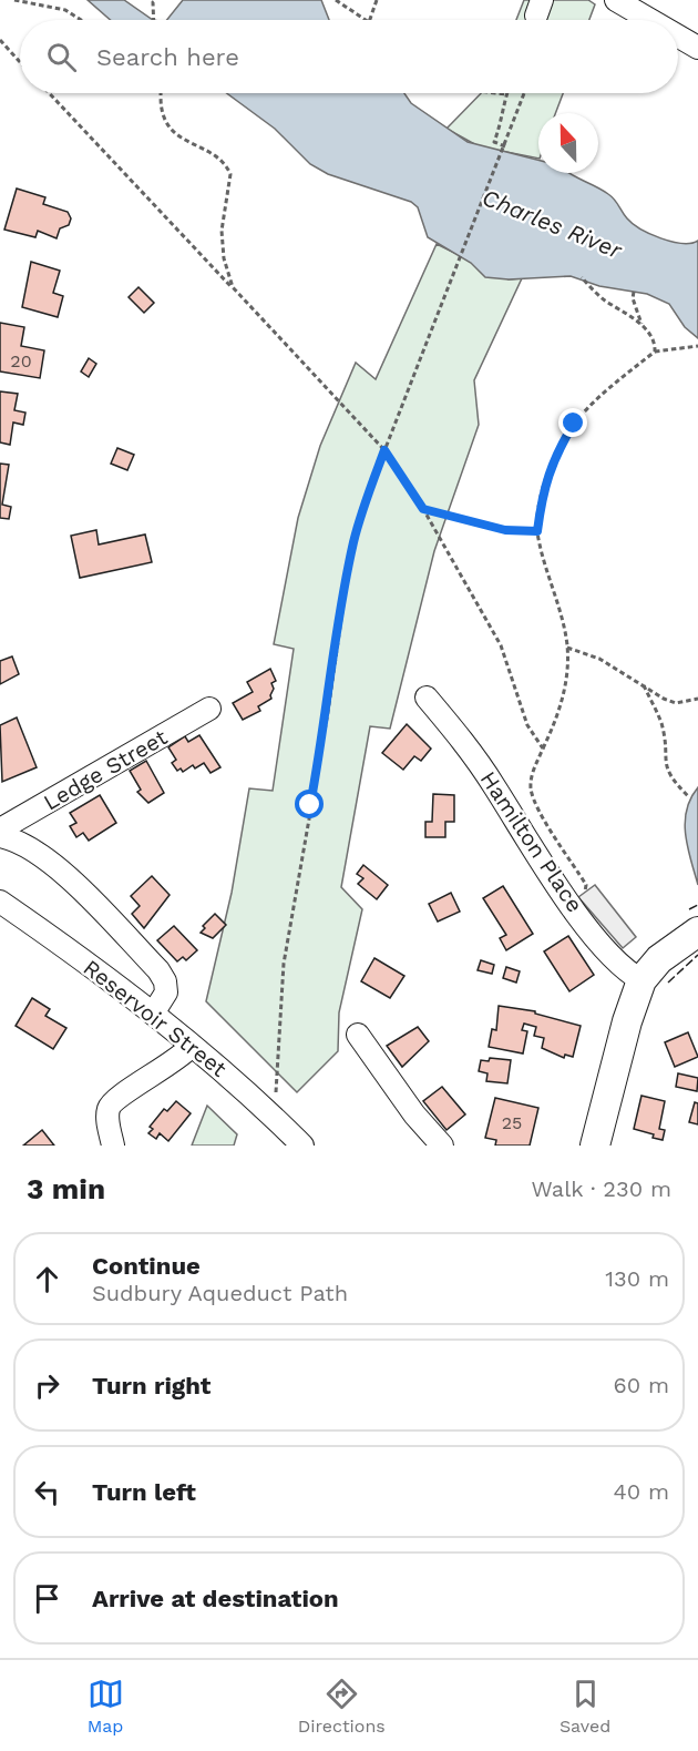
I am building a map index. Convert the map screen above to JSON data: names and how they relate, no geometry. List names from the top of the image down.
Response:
{
  "streets": {
    "street": ["Ledge Street", "Hamilton Place", "Reservoir Street"]
  },
  "water": ["Charles River"],
  "house_numbers": ["20", "25"],
  "north": "top",
  "page": {
    "search": "Search here",
    "heading": ["3 min", "Walk · 230 m"],
    "list": [
      ["Continue", "Sudbury Aqueduct Path", "130 m"],
      ["Turn right", "60 m"],
      ["Turn left", "40 m"],
      "Arrive at destination"
    ],
    "nav": ["Map", "Directions", "Saved"]
  }
}
